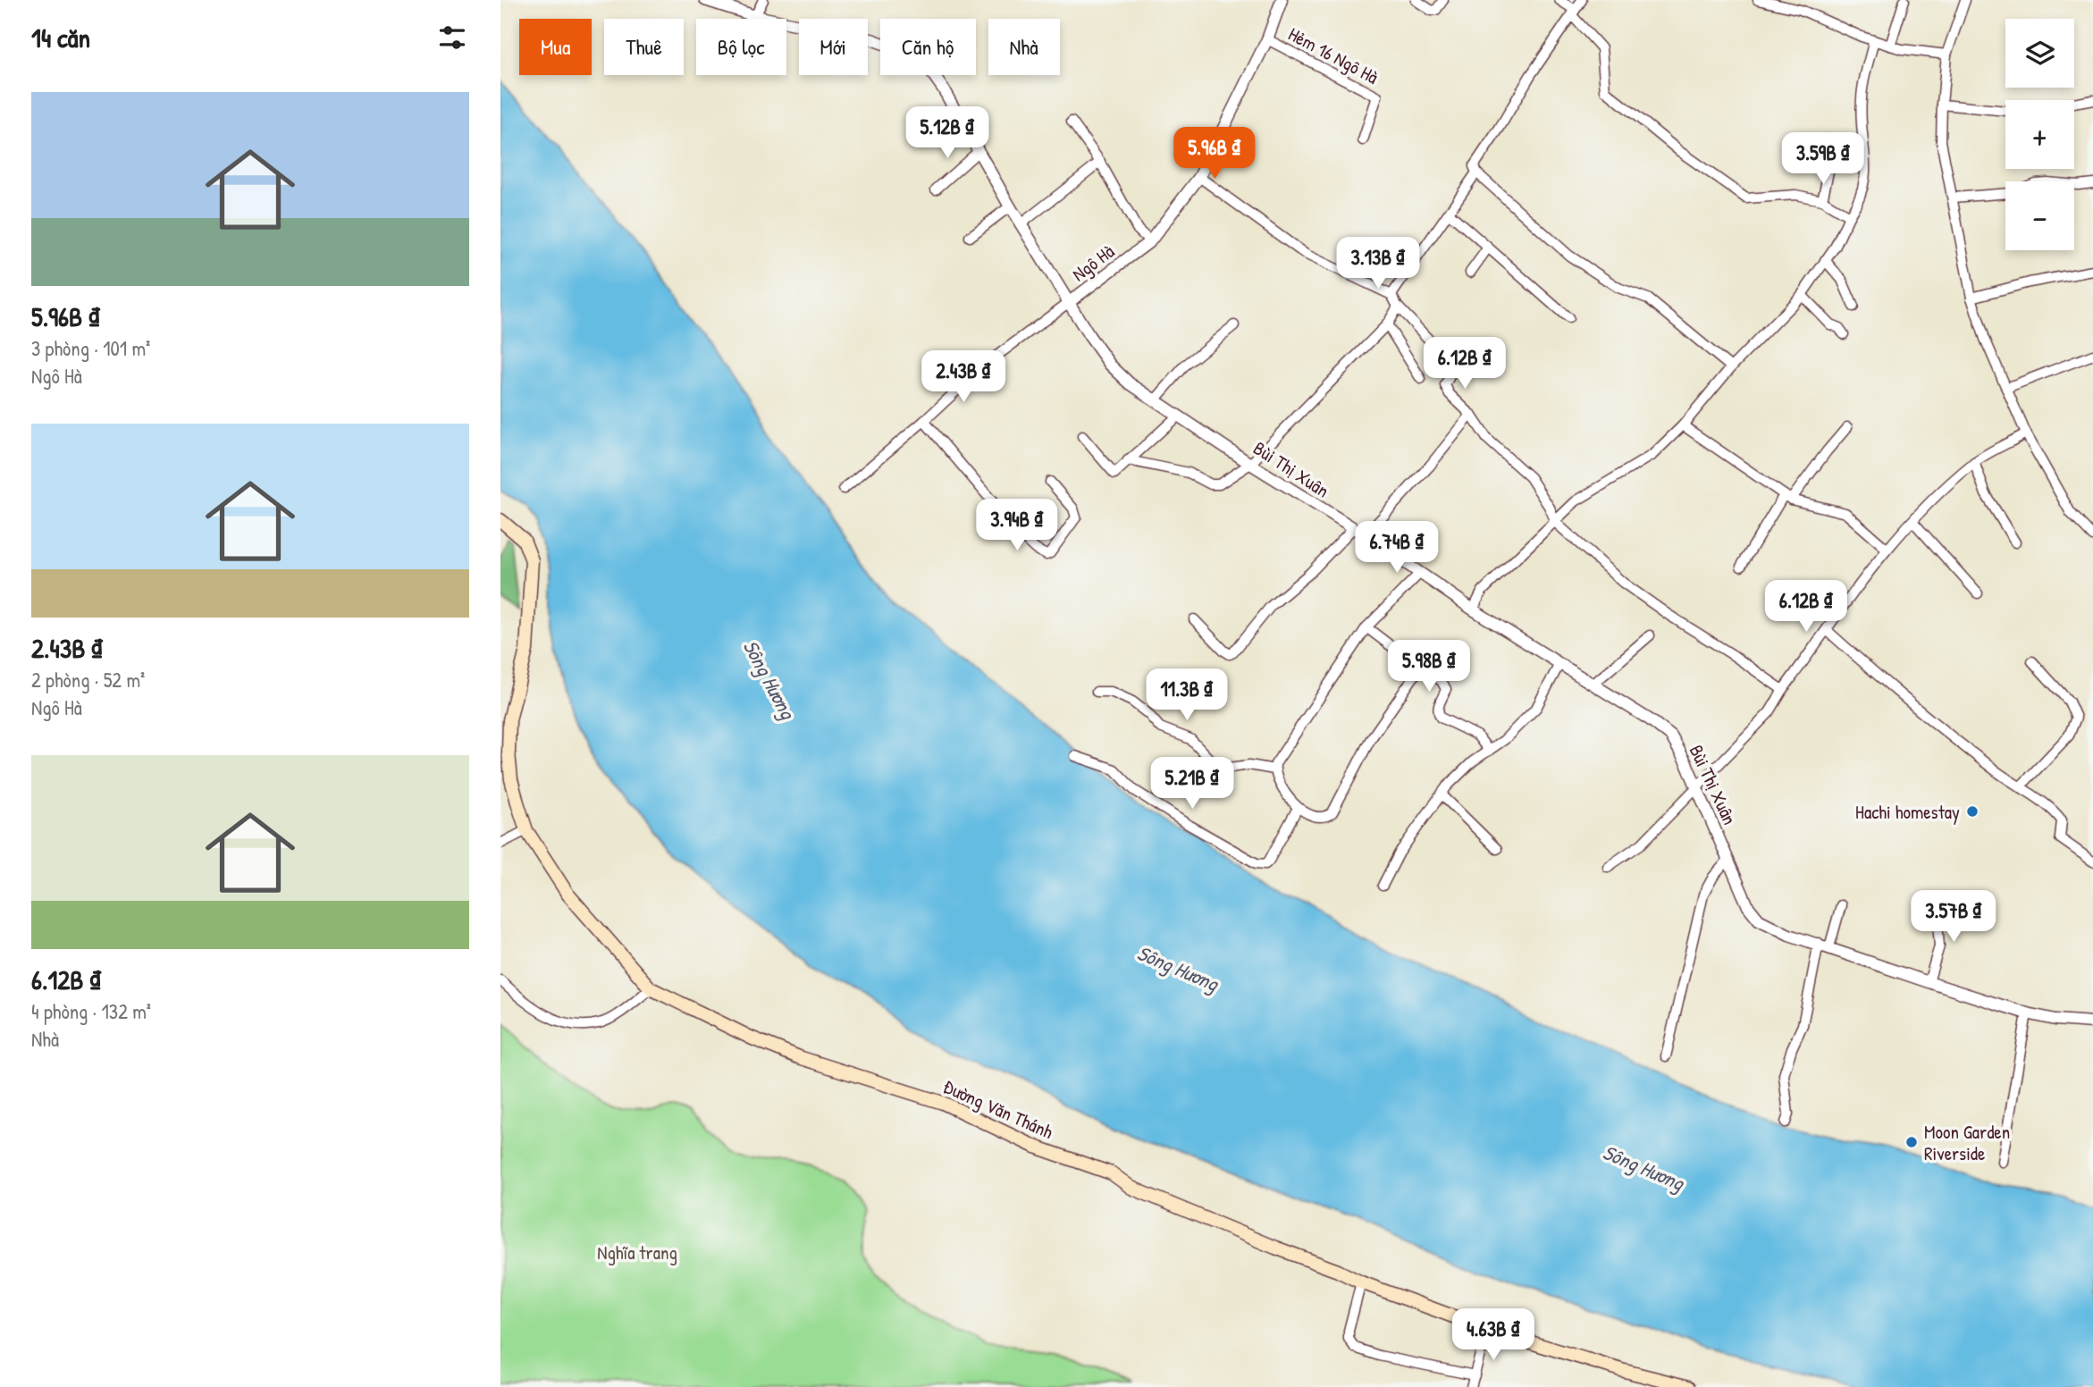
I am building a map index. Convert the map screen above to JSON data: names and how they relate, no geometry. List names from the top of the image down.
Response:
{
  "streets": {
    "main road": ["Đường Văn Thánh"],
    "street": ["Hẻm 16 Ngô Hà", "Ngô Hà", "Bùi Thị Xuân"]
  },
  "crossings": [
    ["Hẻm 16 Ngô Hà", "Ngô Hà"],
    ["Ngô Hà", "Bùi Thị Xuân"]
  ],
  "water": ["Sông Hương"],
  "parks": ["Nghĩa trang"],
  "places": ["Hachi homestay", "Moon Garden Riverside"],
  "page": {
    "heading": "14 căn",
    "map_buttons": ["+", "−"],
    "chip": [
      "Mua",
      "Thuê",
      "Bộ lọc",
      "Mới",
      "Căn hộ",
      "Nhà"
    ],
    "list": [
      {
        "name": "5.96B ₫",
        "note": "3 phòng · 101 m² · Ngô Hà"
      },
      {
        "name": "2.43B ₫",
        "note": "2 phòng · 52 m² · Ngô Hà"
      },
      {
        "name": "6.12B ₫",
        "note": "4 phòng · 132 m² · Nhà"
      }
    ],
    "price": [
      "5.12B ₫",
      "5.96B ₫",
      "3.59B ₫",
      "3.13B ₫",
      "6.12B ₫",
      "2.43B ₫",
      "3.94B ₫",
      "6.74B ₫",
      "6.12B ₫",
      "5.98B ₫",
      "11.3B ₫",
      "5.21B ₫",
      "3.57B ₫",
      "4.63B ₫"
    ]
  }
}
